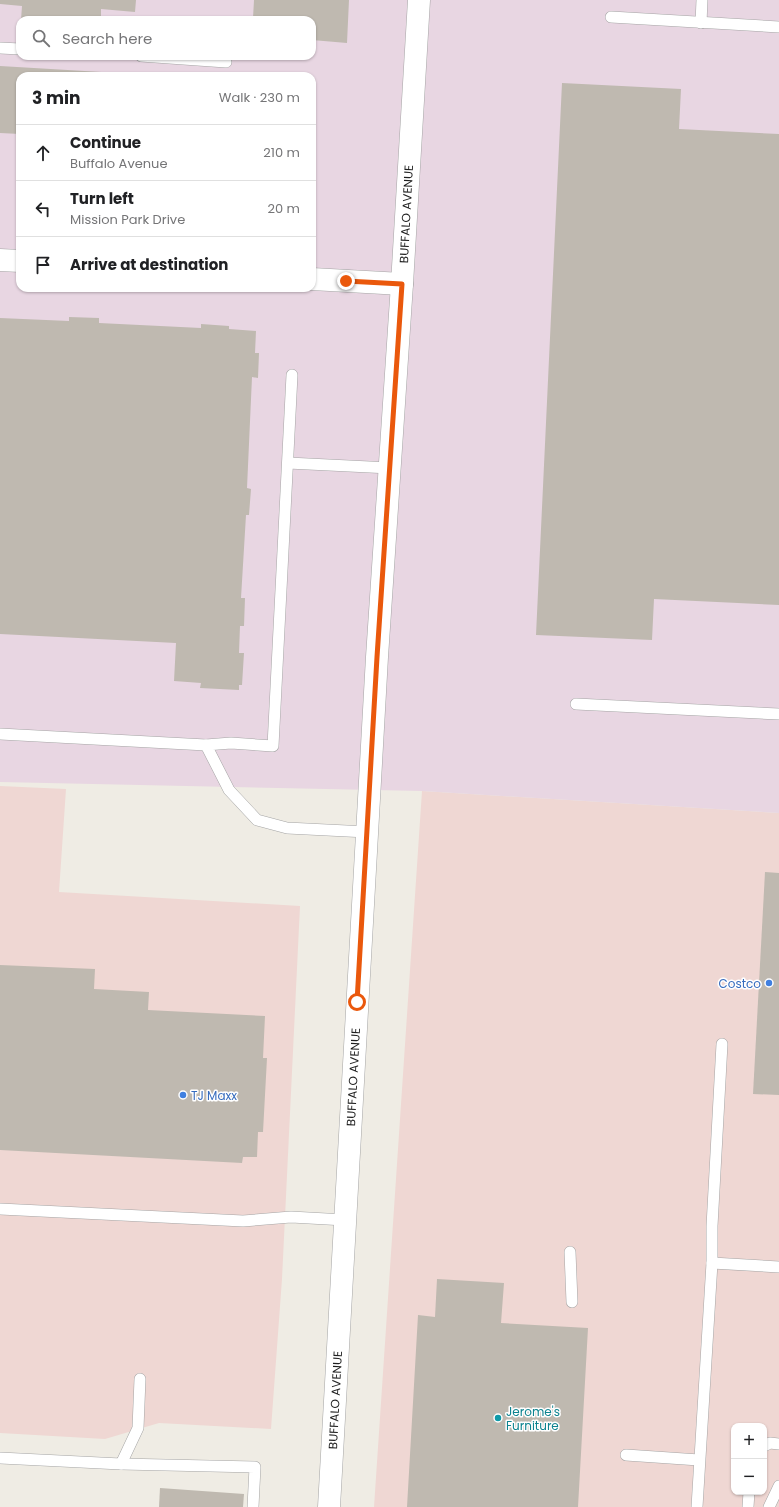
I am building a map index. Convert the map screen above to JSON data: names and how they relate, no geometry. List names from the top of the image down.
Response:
{
  "streets": {
    "street": ["BUFFALO AVENUE"]
  },
  "places": ["Costco", "TJ Maxx", "Jerome's Furniture"],
  "page": {
    "search": "Search here",
    "heading": ["3 min", "Walk · 230 m"],
    "list": [
      ["Continue", "Buffalo Avenue", "210 m"],
      ["Turn left", "Mission Park Drive", "20 m"],
      "Arrive at destination"
    ],
    "map_buttons": ["+", "−"]
  }
}
